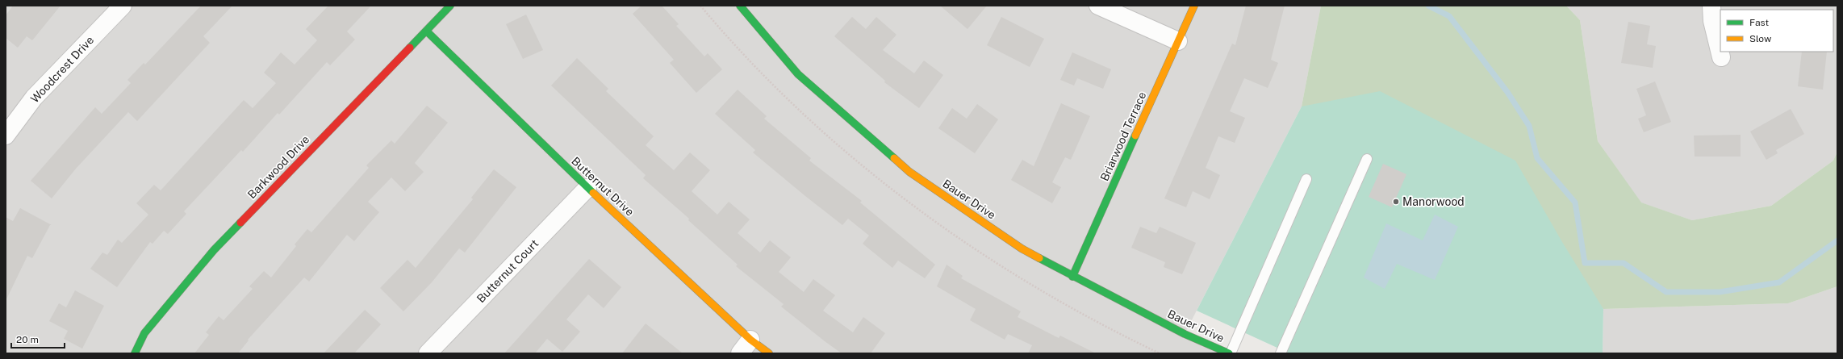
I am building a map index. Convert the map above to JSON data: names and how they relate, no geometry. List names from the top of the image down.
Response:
{
  "streets": {
    "street": [
      "Woodcrest Drive",
      "Briarwood Terrace",
      "Barkwood Drive",
      "Butternut Drive",
      "Bauer Drive",
      "Butternut Court"
    ]
  },
  "crossings": [
    ["Briarwood Terrace", "Bauer Drive"],
    ["Barkwood Drive", "Butternut Drive"],
    ["Butternut Drive", "Butternut Court"]
  ],
  "places": ["Manorwood"],
  "legend": ["Fast", "Slow"],
  "scale_bar": "20 m"
}
